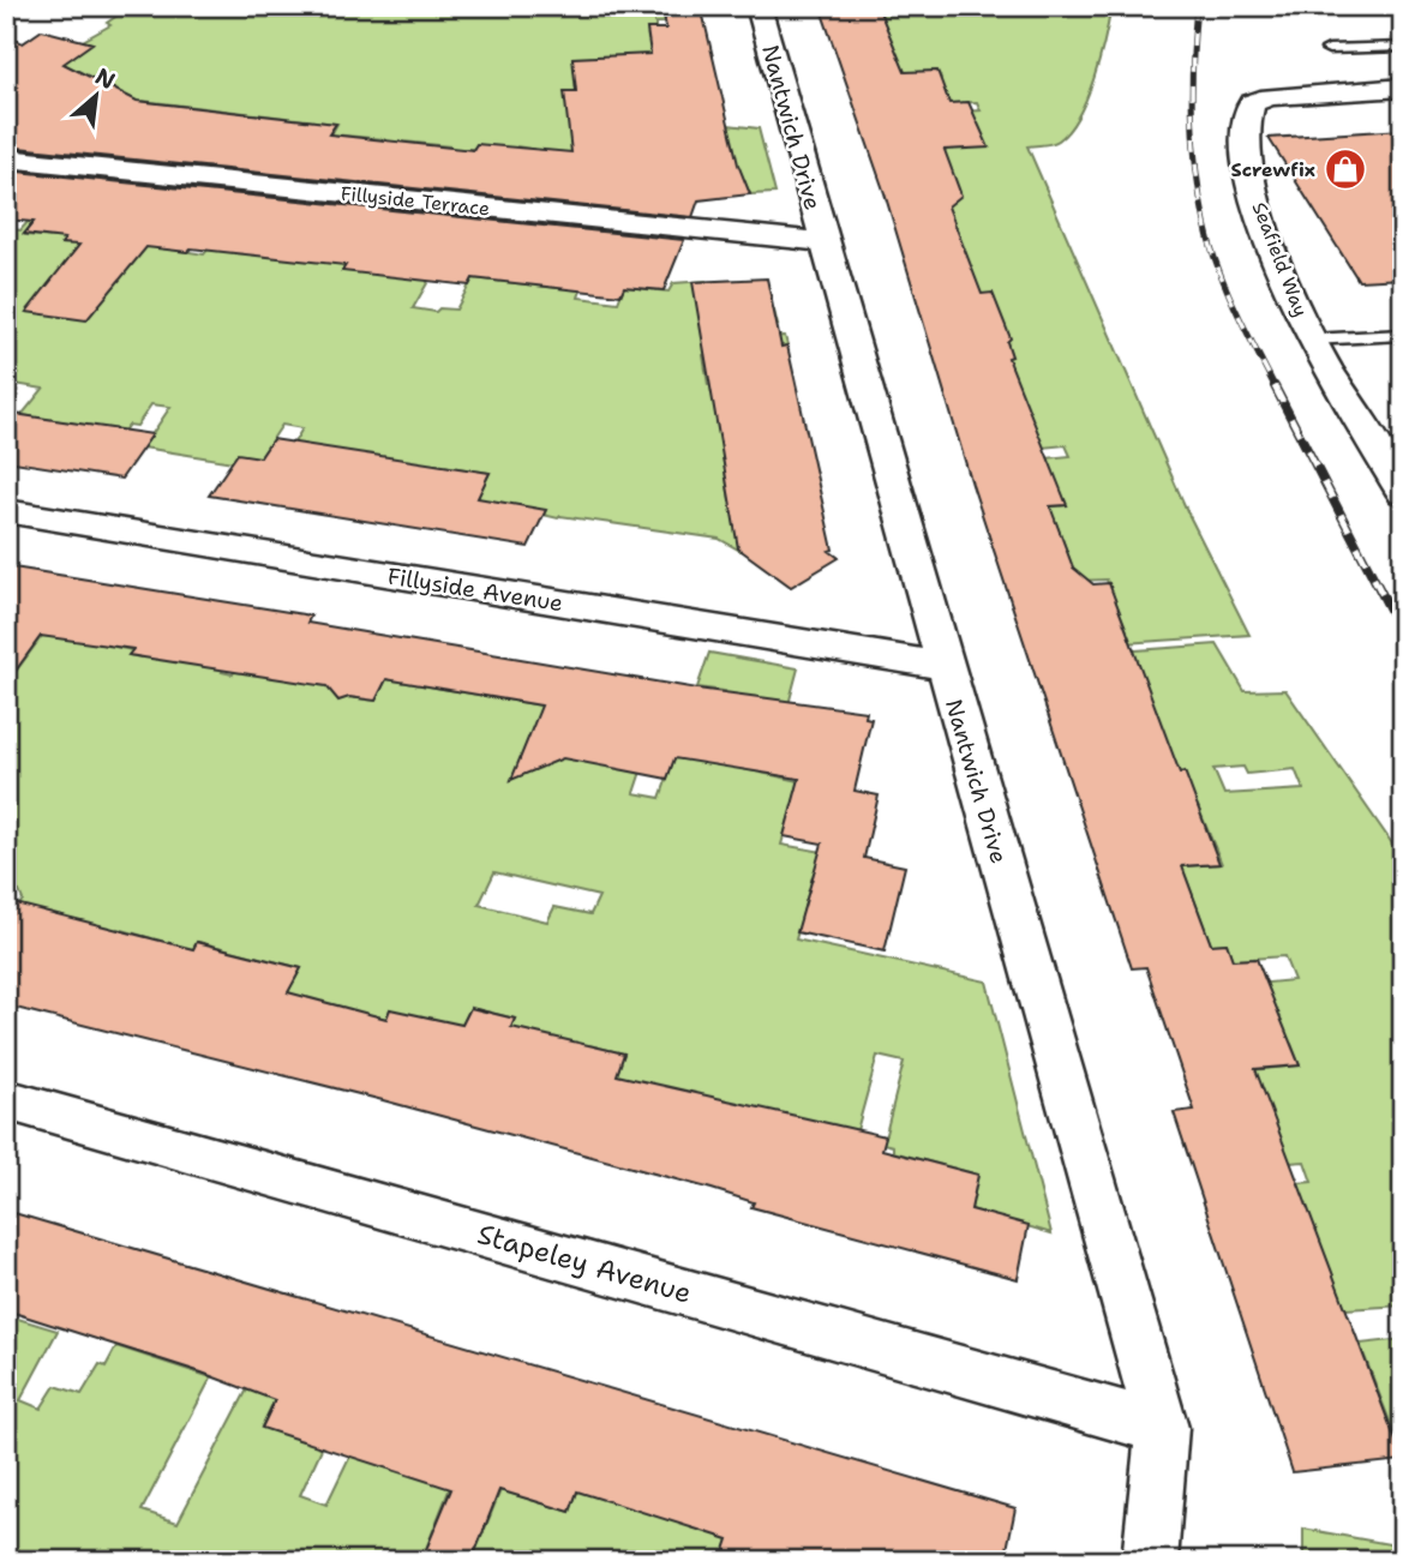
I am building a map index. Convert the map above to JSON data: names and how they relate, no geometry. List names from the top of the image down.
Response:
{
  "streets": {
    "street": [
      "Nantwich Drive",
      "Fillyside Terrace",
      "Seafield Way",
      "Fillyside Avenue",
      "Stapeley Avenue"
    ]
  },
  "crossings": [
    ["Nantwich Drive", "Fillyside Terrace"],
    ["Nantwich Drive", "Fillyside Avenue"],
    ["Nantwich Drive", "Stapeley Avenue"]
  ],
  "places": {
    "shop": ["Screwfix"]
  },
  "north": "top right"
}
